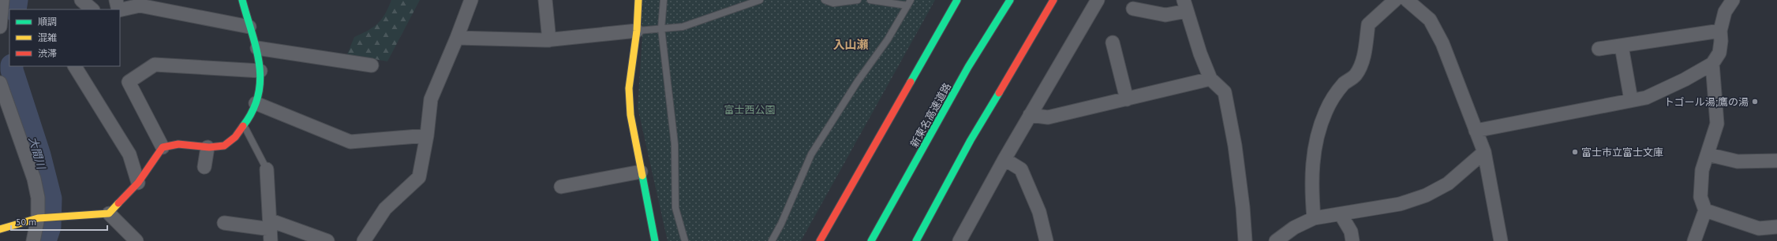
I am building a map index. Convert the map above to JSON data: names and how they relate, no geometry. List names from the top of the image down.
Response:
{
  "streets": {
    "main road": ["新東名高速道路"]
  },
  "districts": ["入山瀬"],
  "water": ["大間川"],
  "parks": ["富士西公園"],
  "places": ["トゴール湯;鷹の湯", "富士市立富士文庫"],
  "legend": ["順調", "混雑", "渋滞"],
  "scale_bar": "50 m"
}
